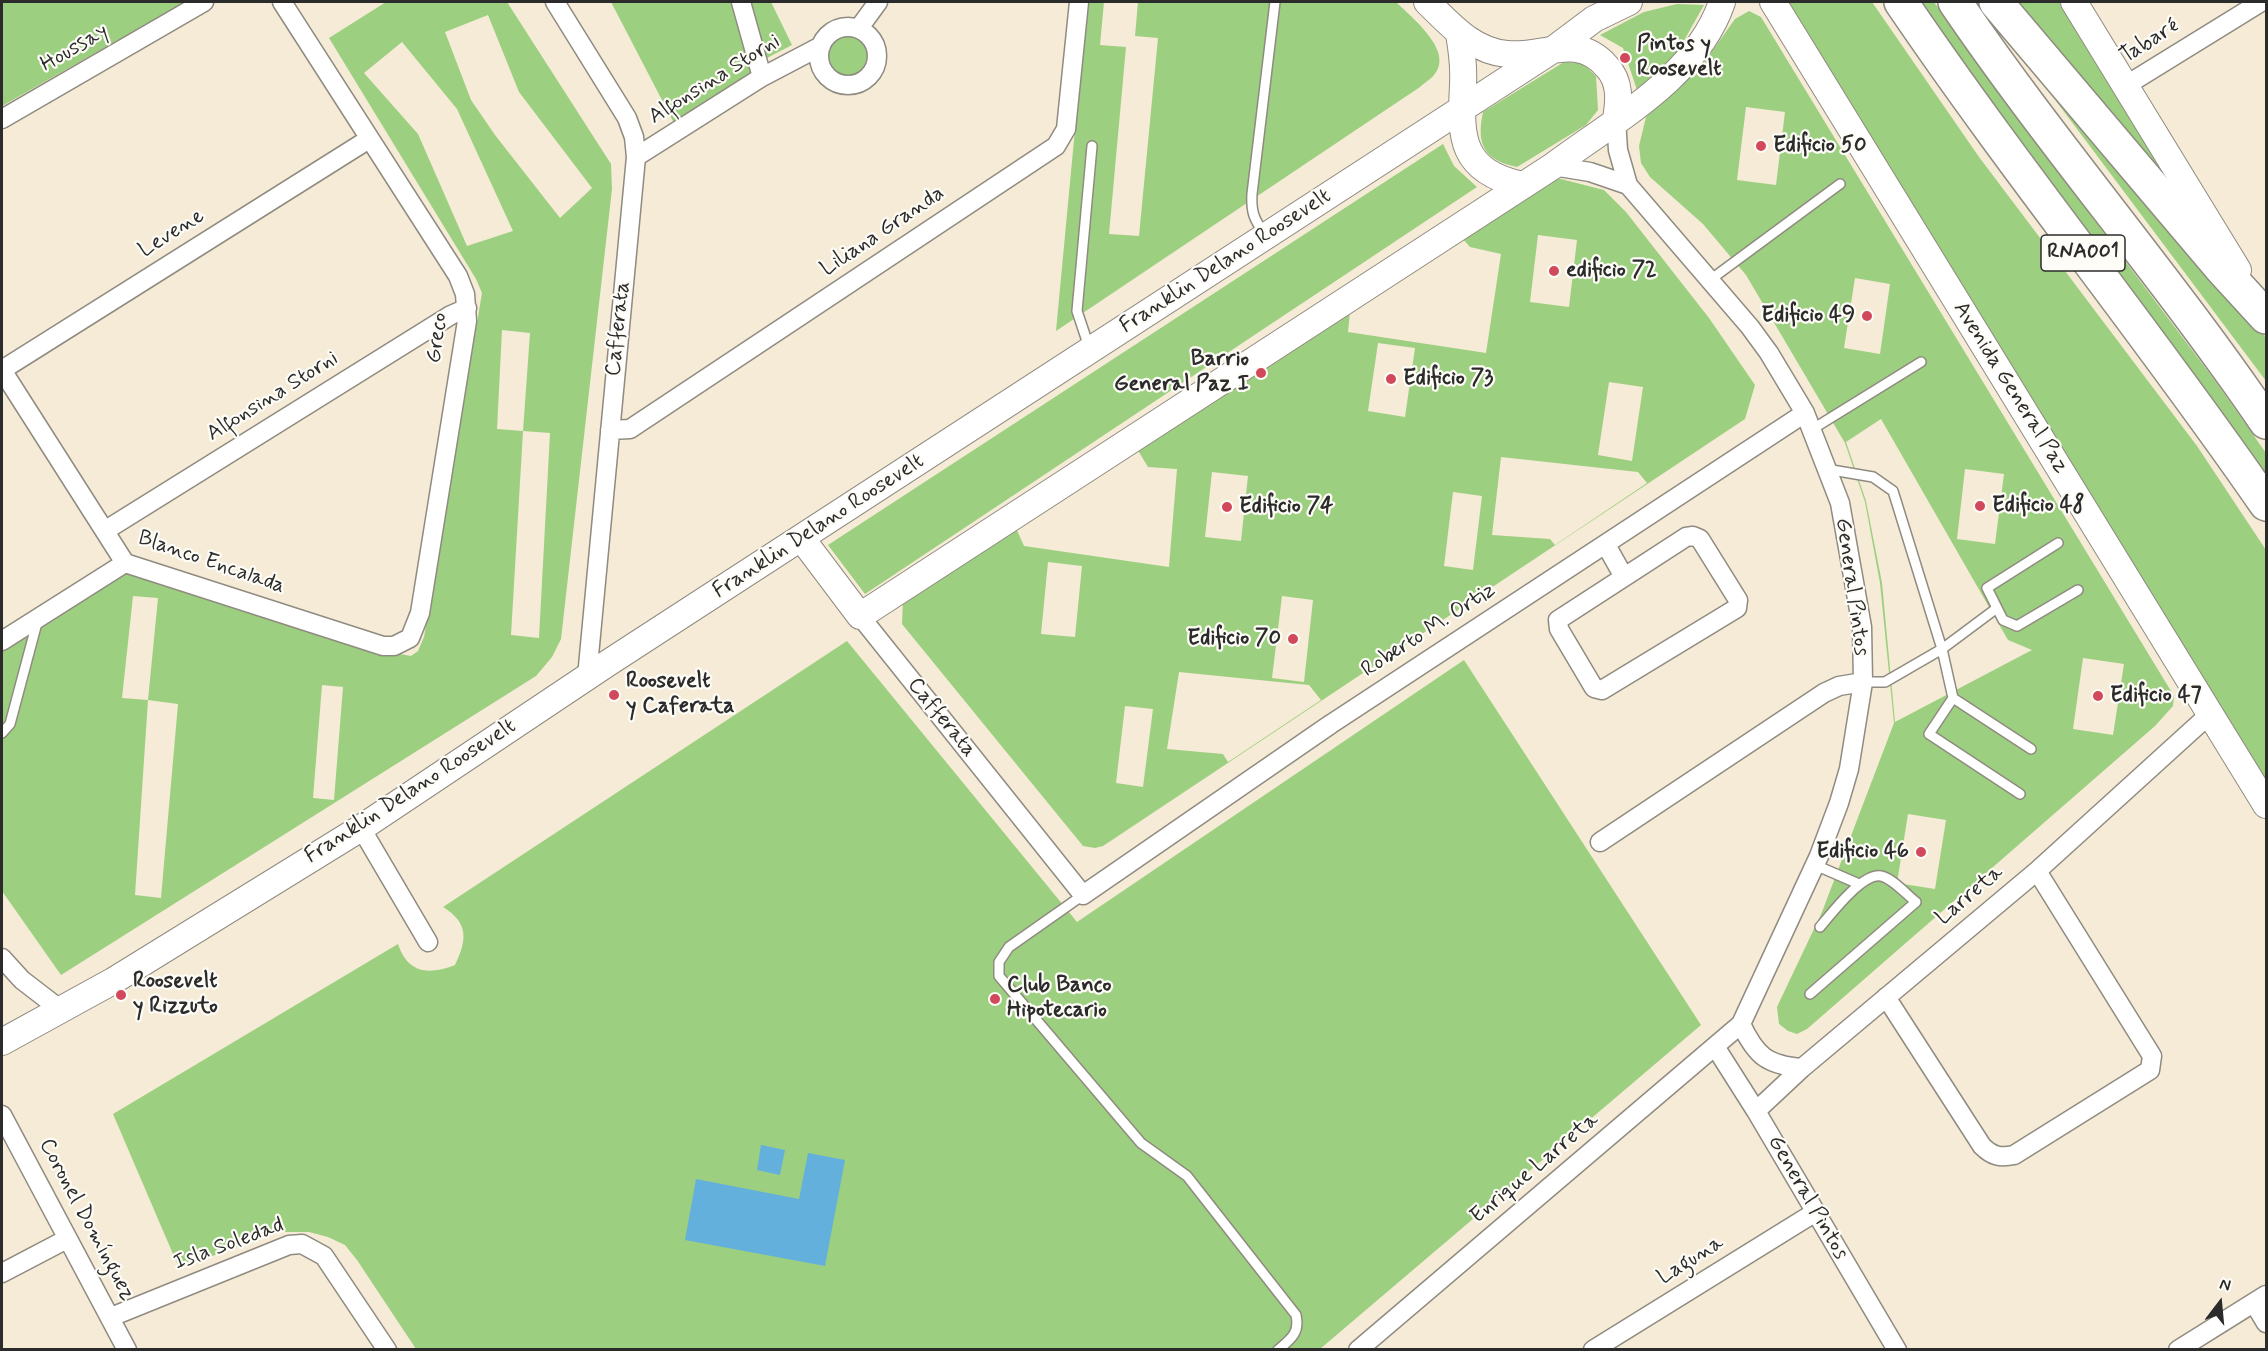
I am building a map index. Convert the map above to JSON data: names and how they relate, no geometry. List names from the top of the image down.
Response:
{
  "streets": {
    "highway": ["RNA001"],
    "street": [
      "Tabaré",
      "Houssay",
      "Alfonsina Storni",
      "Liliana Granda",
      "Levene",
      "Franklin Delano Roosevelt",
      "Cafferata",
      "Greco",
      "Avenida General Paz",
      "Blanco Encalada",
      "General Pintos",
      "Roberto M. Ortiz",
      "Larreta",
      "Enrique Larreta",
      "Coronel Domínguez",
      "Isla Soledad",
      "Laguna"
    ]
  },
  "crossings": [
    ["Alfonsina Storni", "Cafferata"],
    ["Alfonsina Storni", "Greco"],
    ["Alfonsina Storni", "Blanco Encalada"],
    ["Liliana Granda", "Cafferata"],
    ["Levene", "Greco"],
    ["Levene", "Blanco Encalada"],
    ["Franklin Delano Roosevelt", "Cafferata"],
    ["Franklin Delano Roosevelt", "General Pintos"],
    ["Cafferata", "Roberto M. Ortiz"],
    ["Greco", "Blanco Encalada"],
    ["Avenida General Paz", "Larreta"],
    ["General Pintos", "Roberto M. Ortiz"],
    ["General Pintos", "Larreta"],
    ["General Pintos", "Enrique Larreta"],
    ["General Pintos", "Laguna"],
    ["Coronel Domínguez", "Isla Soledad"]
  ],
  "places": [
    "Pintos y Roosevelt",
    "Edificio 50",
    "edificio 72",
    "Edificio 49",
    "Barrio General Paz I",
    "Edificio 73",
    "Edificio 48",
    "Edificio 74",
    "Edificio 70",
    "Roosevelt y Caferata",
    "Edificio 47",
    "Edificio 46",
    "Roosevelt y Rizzuto",
    "Club Banco Hipotecario"
  ],
  "north": "top"
}
